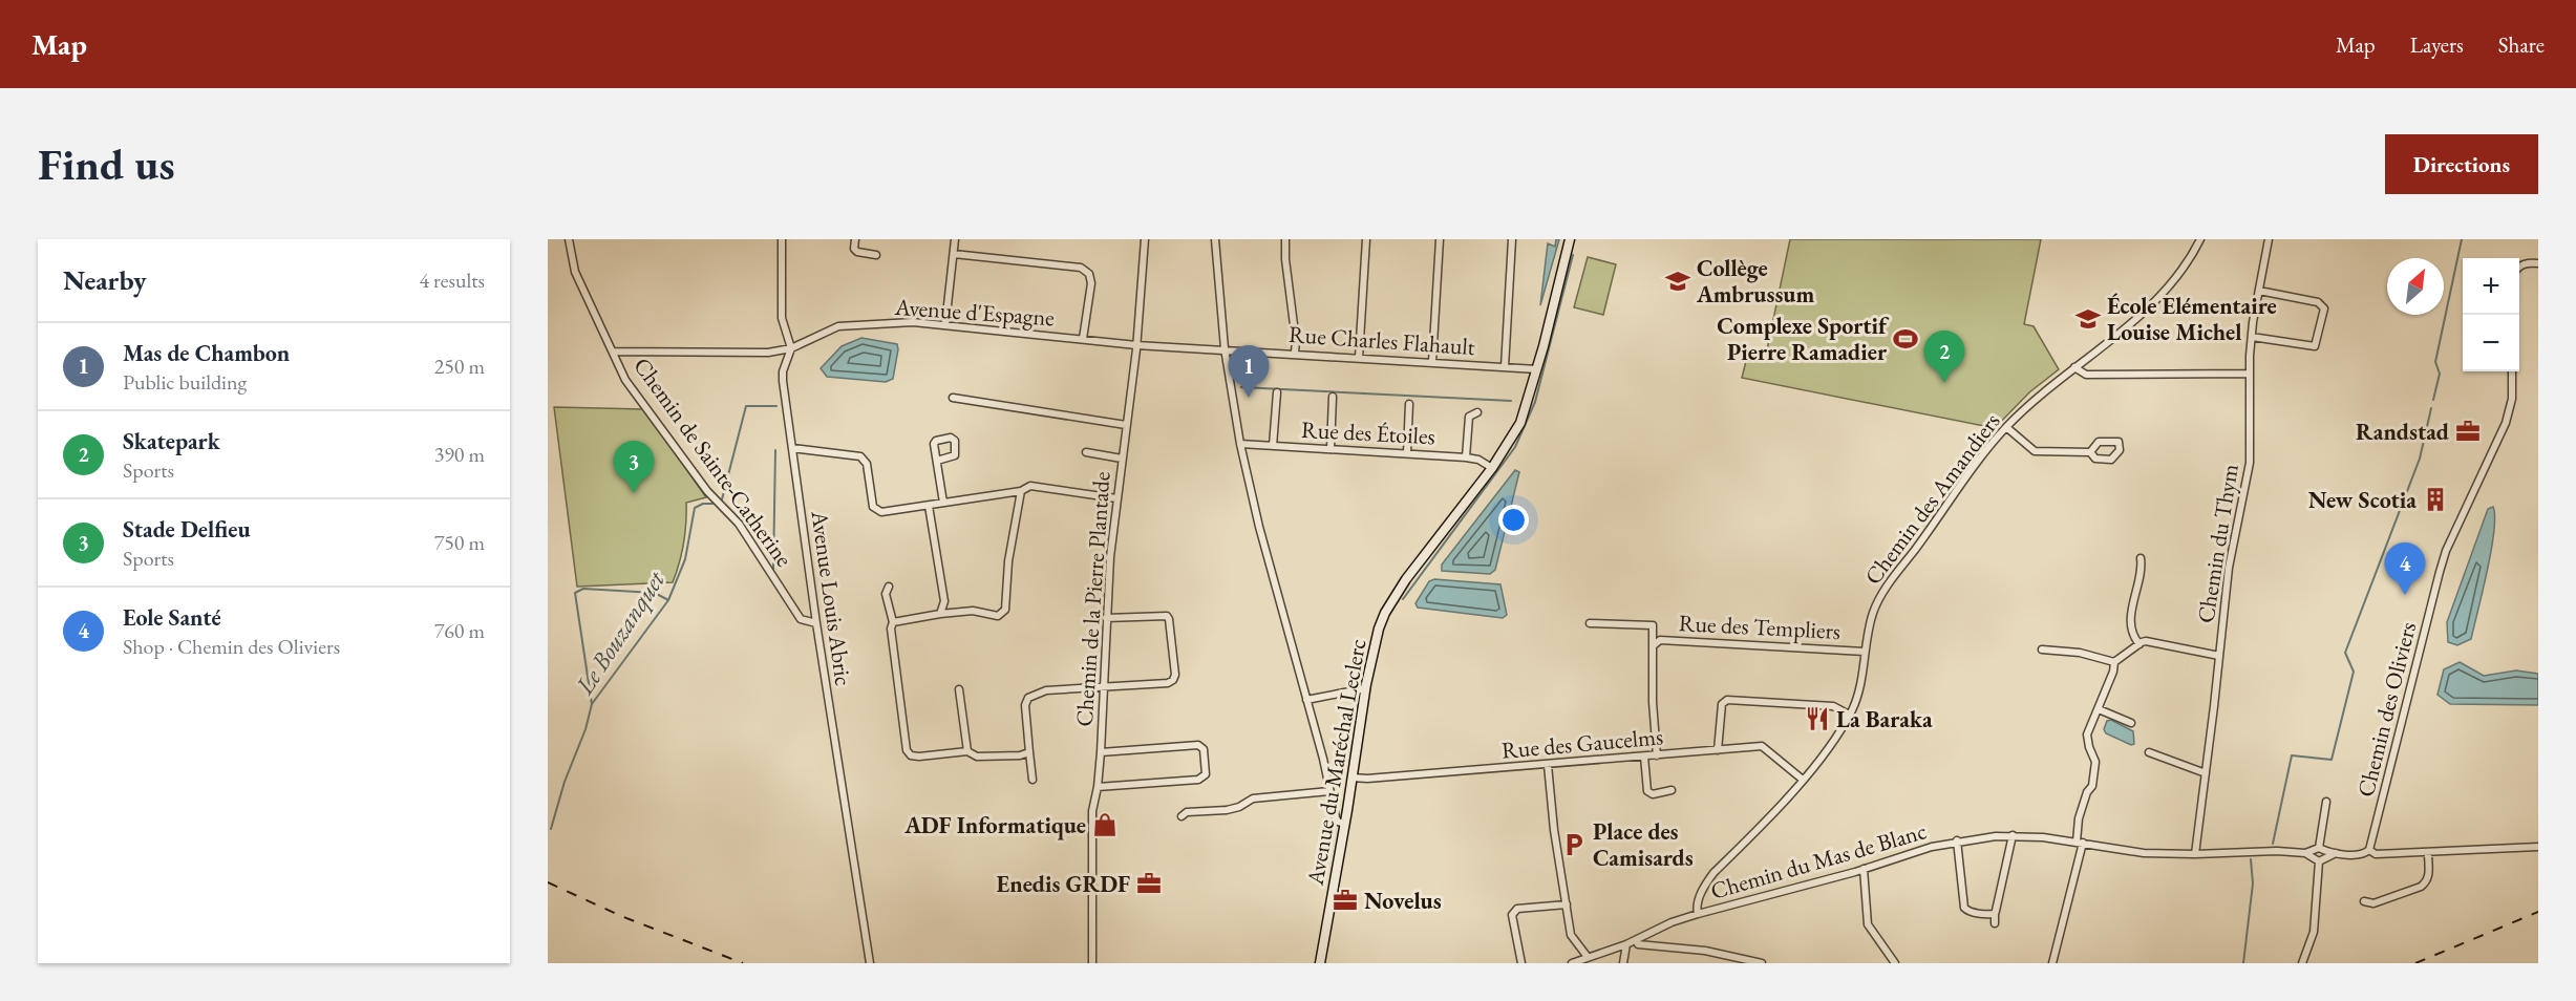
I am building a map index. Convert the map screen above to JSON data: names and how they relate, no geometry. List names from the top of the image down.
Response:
{
  "streets": {
    "main road": ["Avenue du Maréchal Leclerc"],
    "street": [
      "Avenue d'Espagne",
      "Rue Charles Flahault",
      "Rue des Étoiles",
      "Chemin de Sainte-Catherine",
      "Chemin des Amandiers",
      "Chemin du Thym",
      "Avenue Louis Abric",
      "Chemin de la Pierre Plantade",
      "Rue des Templiers",
      "Chemin des Oliviers",
      "Rue des Gaucelms",
      "Chemin du Mas de Blanc"
    ]
  },
  "crossings": [
    ["Avenue d'Espagne", "Rue Charles Flahault"],
    ["Avenue d'Espagne", "Chemin de Sainte-Catherine"],
    ["Avenue d'Espagne", "Avenue Louis Abric"],
    ["Avenue d'Espagne", "Chemin de la Pierre Plantade"],
    ["Rue Charles Flahault", "Avenue du Maréchal Leclerc"],
    ["Rue des Étoiles", "Avenue du Maréchal Leclerc"],
    ["Chemin de Sainte-Catherine", "Avenue Louis Abric"],
    ["Chemin des Amandiers", "Rue des Templiers"],
    ["Chemin des Amandiers", "Rue des Gaucelms"],
    ["Chemin des Amandiers", "Chemin du Mas de Blanc"],
    ["Chemin du Thym", "Chemin du Mas de Blanc"],
    ["Rue des Gaucelms", "Avenue du Maréchal Leclerc"]
  ],
  "water": ["Le Bouzanquet"],
  "places": {
    "school or university": ["Collège Ambrussum", "École Elémentaire Louise Michel"],
    "sports": ["Complexe Sportif Pierre Ramadier"],
    "office": ["Randstad", "Enedis GRDF", "Novelus"],
    "building": ["New Scotia"],
    "restaurant": ["La Baraka"],
    "shop": ["ADF Informatique"],
    "parking": ["Place des Camisards"]
  },
  "north": "top right",
  "page": {
    "header": "Map",
    "nav": ["Map", "Layers", "Share"],
    "buttons": "Directions",
    "title": "Find us",
    "heading": ["Nearby", "4 results"],
    "map_buttons": ["+", "−"],
    "list": [
      {
        "mark": "1",
        "name": "Mas de Chambon",
        "note": "Public building",
        "value": "250 m"
      },
      {
        "mark": "2",
        "name": "Skatepark",
        "note": "Sports",
        "value": "390 m"
      },
      {
        "mark": "3",
        "name": "Stade Delfieu",
        "note": "Sports",
        "value": "750 m"
      },
      {
        "mark": "4",
        "name": "Eole Santé",
        "note": "Shop · Chemin des Oliviers",
        "value": "760 m"
      }
    ],
    "pins": [
      "2",
      "1",
      "3",
      "4"
    ]
  }
}
